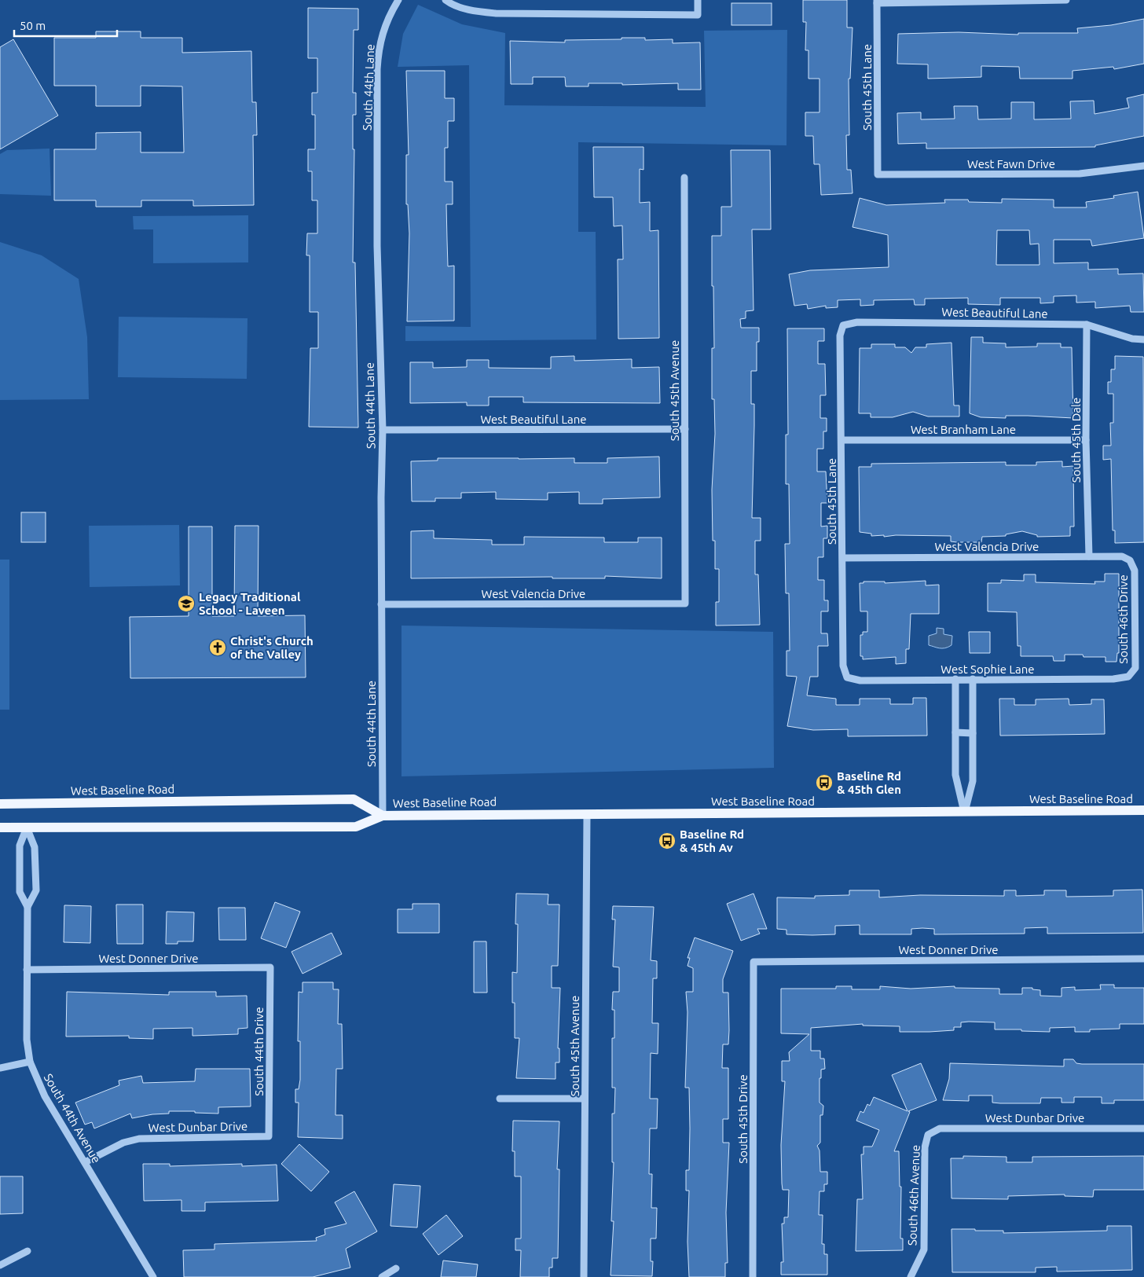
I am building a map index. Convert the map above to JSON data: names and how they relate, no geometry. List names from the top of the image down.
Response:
{
  "streets": {
    "main road": ["West Baseline Road"],
    "street": [
      "South 44th Lane",
      "South 45th Lane",
      "West Fawn Drive",
      "West Beautiful Lane",
      "South 45th Avenue",
      "West Branham Lane",
      "South 45th Dale",
      "West Valencia Drive",
      "South 46th Drive",
      "West Sophie Lane",
      "West Donner Drive",
      "South 44th Drive",
      "West Dunbar Drive",
      "South 44th Avenue",
      "South 45th Drive",
      "South 46th Avenue"
    ]
  },
  "crossings": [
    ["South 44th Lane", "West Beautiful Lane"],
    ["South 44th Lane", "West Valencia Drive"],
    ["South 44th Lane", "West Baseline Road"],
    ["South 45th Lane", "West Fawn Drive"],
    ["South 45th Lane", "West Beautiful Lane"],
    ["South 45th Lane", "West Branham Lane"],
    ["South 45th Lane", "West Valencia Drive"],
    ["South 45th Lane", "West Sophie Lane"],
    ["West Beautiful Lane", "South 45th Avenue"],
    ["West Beautiful Lane", "South 45th Dale"],
    ["South 45th Avenue", "West Valencia Drive"],
    ["South 45th Avenue", "West Baseline Road"],
    ["West Branham Lane", "South 45th Dale"],
    ["South 45th Dale", "West Valencia Drive"],
    ["West Valencia Drive", "South 46th Drive"],
    ["South 46th Drive", "West Sophie Lane"],
    ["West Baseline Road", "South 44th Avenue"],
    ["West Donner Drive", "South 44th Drive"],
    ["West Donner Drive", "South 44th Avenue"],
    ["West Donner Drive", "South 45th Drive"],
    ["South 44th Drive", "West Dunbar Drive"],
    ["West Dunbar Drive", "South 44th Avenue"],
    ["West Dunbar Drive", "South 46th Avenue"]
  ],
  "places": {
    "school or university": ["Legacy Traditional School - Laveen"],
    "church": ["Christ's Church of the Valley"],
    "bus stop": ["Baseline Rd & 45th Glen", "Baseline Rd & 45th Av"]
  },
  "scale_bar": "50 m"
}
